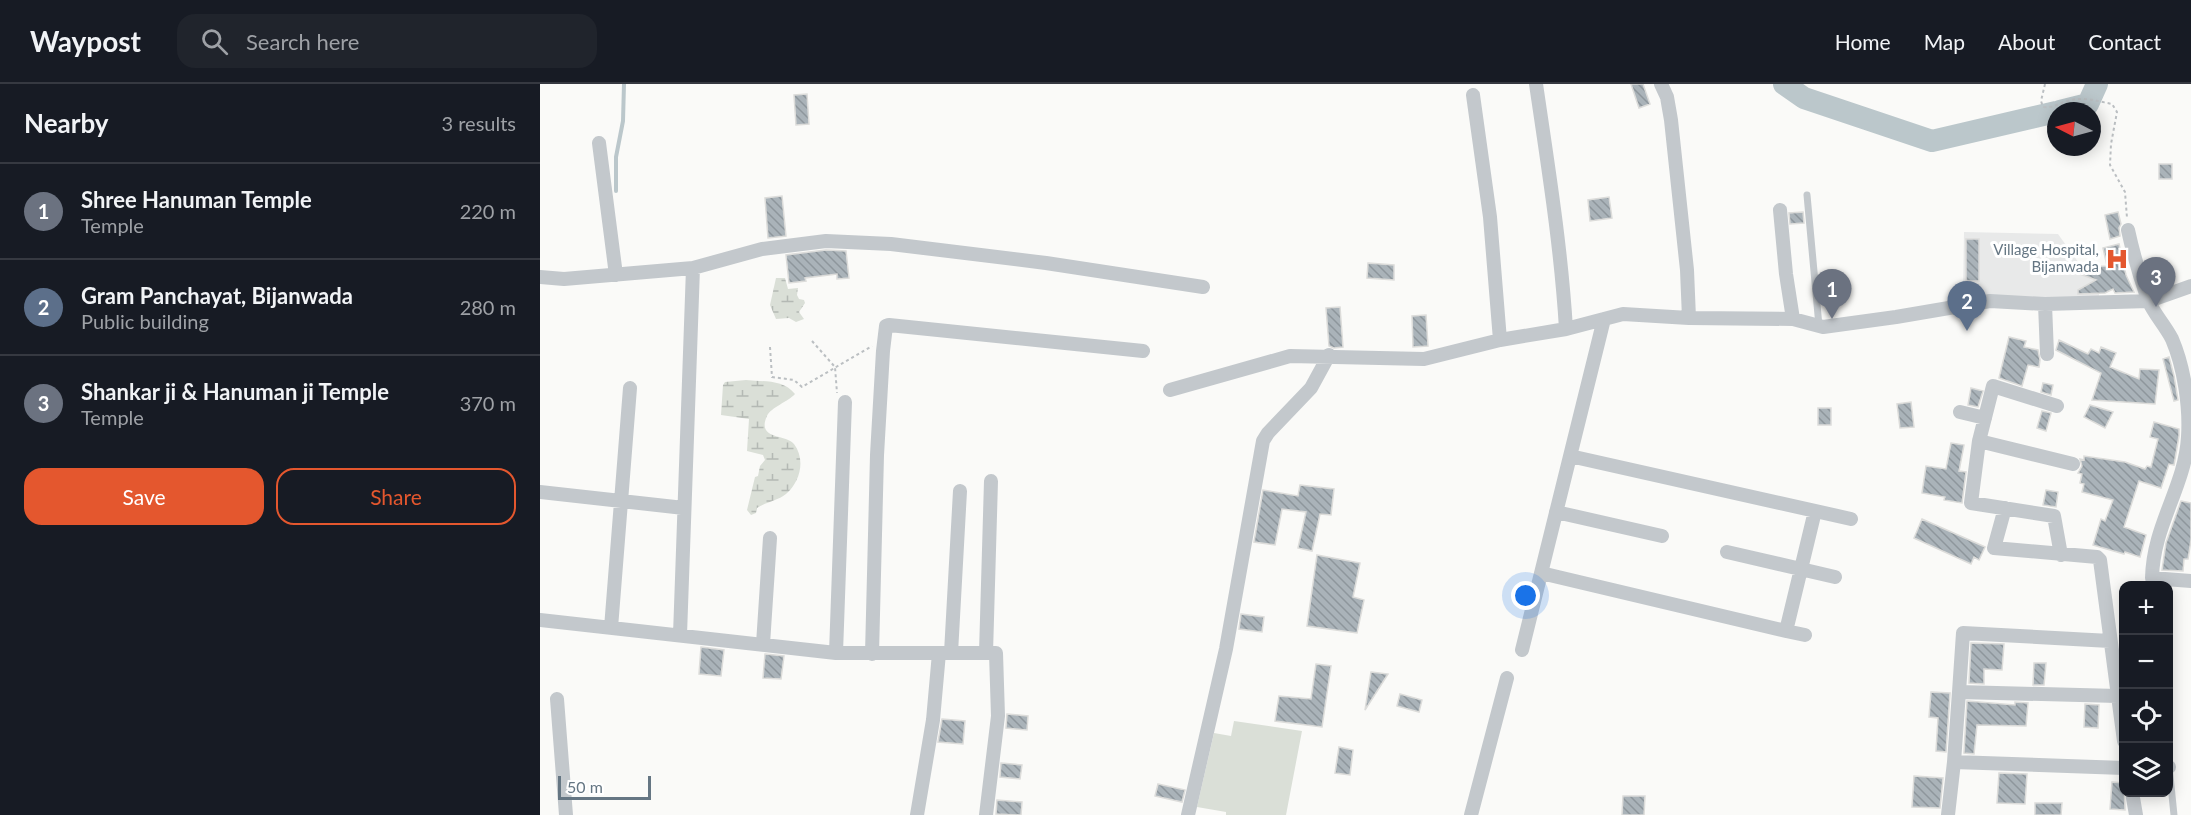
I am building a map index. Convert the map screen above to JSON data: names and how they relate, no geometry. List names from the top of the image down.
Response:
{
  "places": {
    "hospital": ["Village Hospital, Bijanwada"]
  },
  "scale_bar": "50 m",
  "north": "left",
  "page": {
    "header": "Waypost",
    "search": "Search here",
    "nav": [
      "Home",
      "Map",
      "About",
      "Contact"
    ],
    "heading": ["Nearby", "3 results"],
    "list": [
      {
        "mark": "1",
        "name": "Shree Hanuman Temple",
        "note": "Temple",
        "value": "220 m"
      },
      {
        "mark": "2",
        "name": "Gram Panchayat, Bijanwada",
        "note": "Public building",
        "value": "280 m"
      },
      {
        "mark": "3",
        "name": "Shankar ji & Hanuman ji Temple",
        "note": "Temple",
        "value": "370 m"
      }
    ],
    "pins": ["3", "1", "2"],
    "buttons": ["Save", "Share"],
    "map_buttons": ["+", "−"],
    "scale": "50 m"
  }
}
